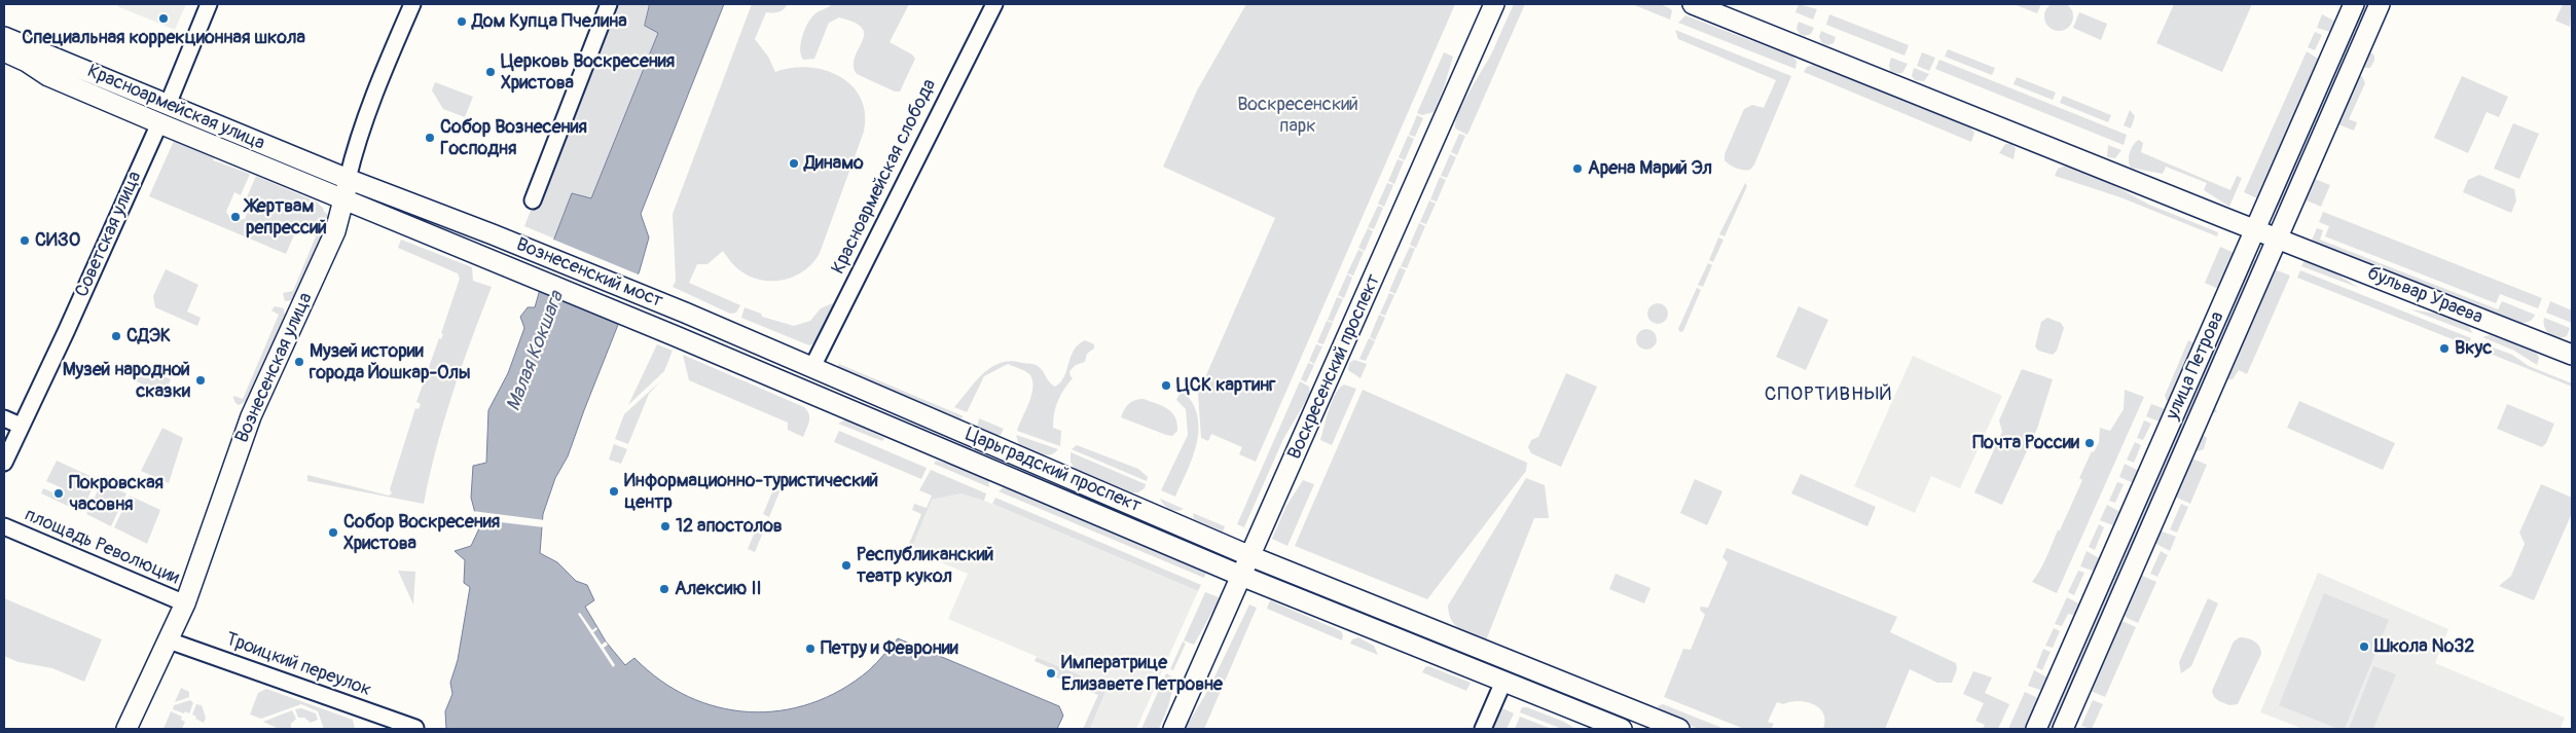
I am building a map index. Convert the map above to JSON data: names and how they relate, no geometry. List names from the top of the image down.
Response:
{
  "streets": {
    "main road": [
      "Красноармейская улица",
      "Советская улица",
      "Вознесенский мост",
      "бульвар Ураева",
      "улица Петрова",
      "Воскресенский проспект",
      "Вознесенская улица",
      "Царьградский проспект"
    ],
    "street": ["Красноармейская слобода", "площадь Революции", "Троицкий переулок"]
  },
  "crossings": [
    ["Красноармейская улица", "Советская улица"],
    ["Красноармейская улица", "Вознесенский мост"],
    ["Красноармейская улица", "Вознесенская улица"],
    ["Красноармейская слобода", "Царьградский проспект"],
    ["Вознесенский мост", "Вознесенская улица"],
    ["Вознесенский мост", "Царьградский проспект"],
    ["бульвар Ураева", "улица Петрова"],
    ["Воскресенский проспект", "Царьградский проспект"],
    ["Вознесенская улица", "площадь Революции"],
    ["Вознесенская улица", "Троицкий переулок"]
  ],
  "districts": ["СПОРТИВНЫЙ"],
  "water": ["Малая Кокшага"],
  "parks": ["Воскресенский парк"],
  "places": [
    "Специальная коррекционная школа",
    "Дом Купца Пчелина",
    "Церковь Воскресения Христова",
    "Собор Вознесения Господня",
    "Динамо",
    "Арена Марий Эл",
    "Жертвам репрессий",
    "СИЗО",
    "СДЭК",
    "Вкус",
    "Музей истории города Йошкар-Олы",
    "Музей народной сказки",
    "ЦСК картинг",
    "Почта России",
    "Информационно-туристический центр",
    "Покровская часовня",
    "12 апостолов",
    "Собор Воскресения Христова",
    "Республиканский театр кукол",
    "Алексию II",
    "Школа №32",
    "Петру и Февронии",
    "Императрице Елизавете Петровне"
  ]
}
